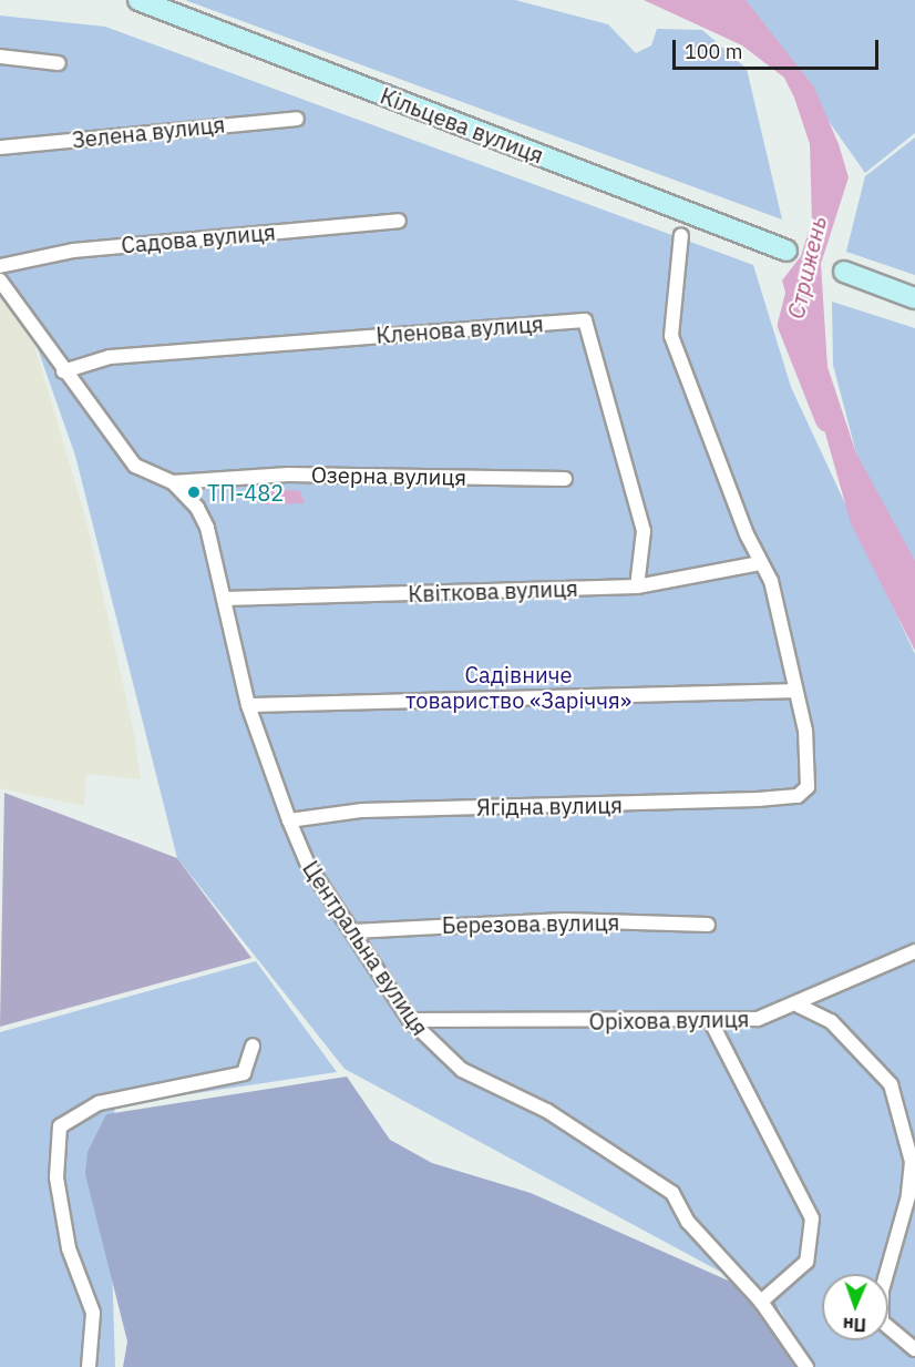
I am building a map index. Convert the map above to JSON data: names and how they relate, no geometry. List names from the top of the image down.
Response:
{
  "streets": {
    "main road": ["Кільцева вулиця"],
    "street": [
      "Зелена вулиця",
      "Садова вулиця",
      "Кленова вулиця",
      "Озерна вулиця",
      "Квіткова вулиця",
      "Ягідна вулиця",
      "Березова вулиця",
      "Центральна вулиця",
      "Оріхова вулиця"
    ]
  },
  "crossings": [
    ["Кленова вулиця", "Квіткова вулиця"],
    ["Кленова вулиця", "Центральна вулиця"],
    ["Озерна вулиця", "Центральна вулиця"],
    ["Квіткова вулиця", "Центральна вулиця"],
    ["Ягідна вулиця", "Центральна вулиця"],
    ["Березова вулиця", "Центральна вулиця"],
    ["Центральна вулиця", "Оріхова вулиця"]
  ],
  "water": ["Стрижень"],
  "parks": ["Садівниче товариство «Заріччя»"],
  "places": ["ТП-482"],
  "scale_bar": "100 m",
  "north": "bottom"
}
